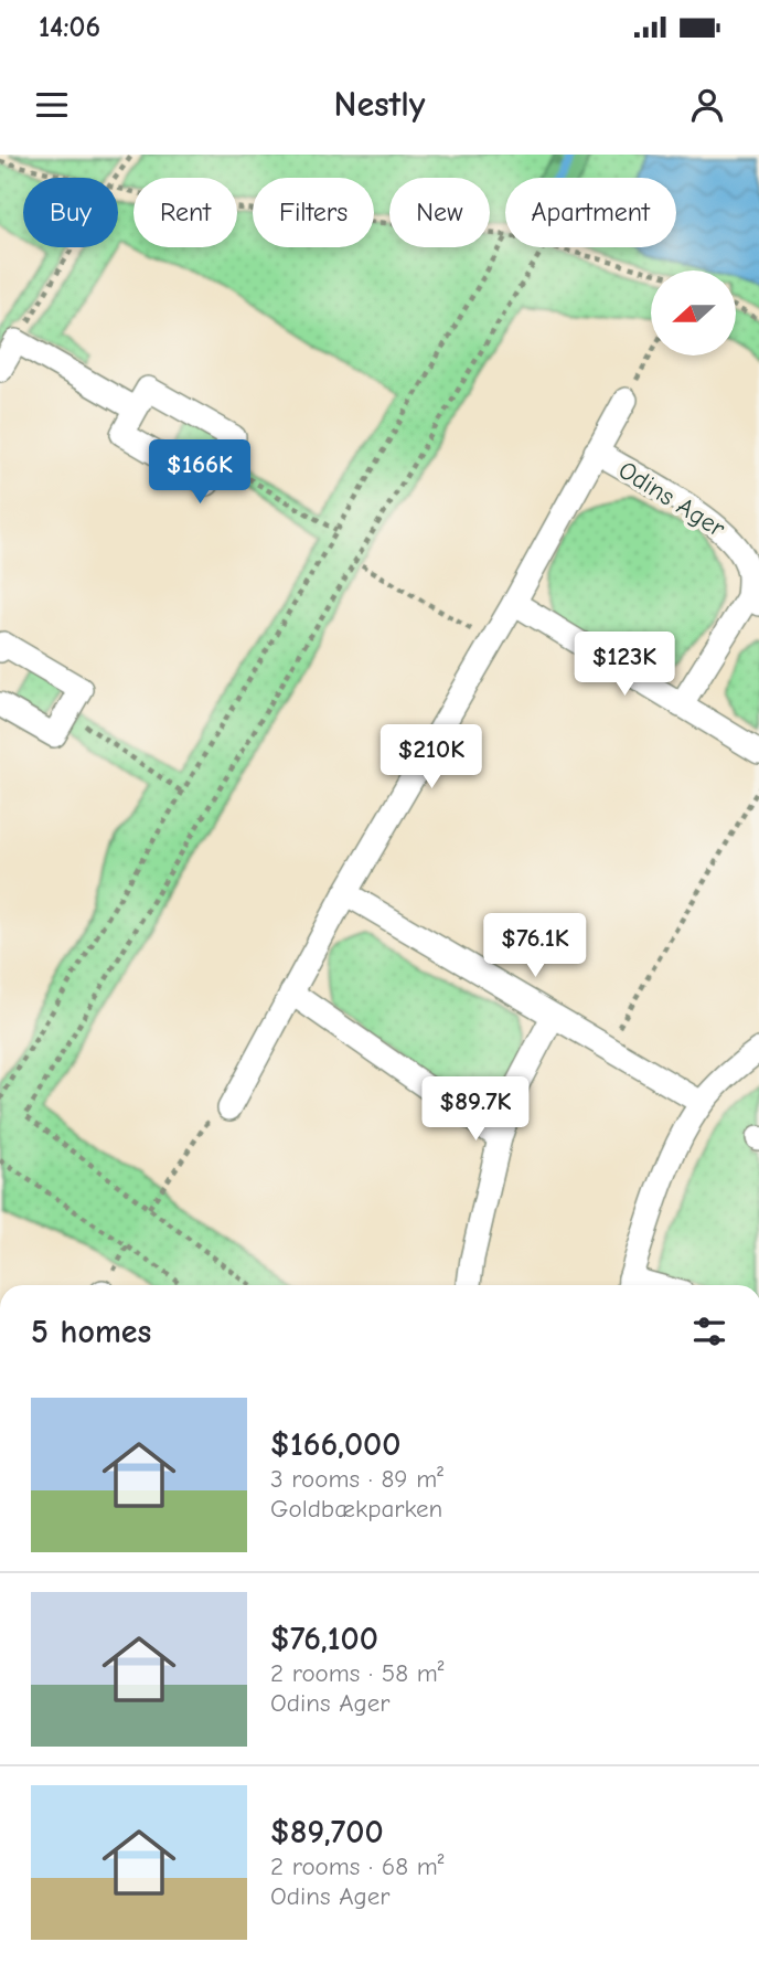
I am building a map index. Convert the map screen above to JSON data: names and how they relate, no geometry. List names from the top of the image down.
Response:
{
  "streets": {
    "street": ["Odins Ager"]
  },
  "north": "left",
  "page": {
    "status": "14:06",
    "header": "Nestly",
    "chip": [
      "Buy",
      "Rent",
      "Filters",
      "New",
      "Apartment"
    ],
    "price": [
      "$166K",
      "$123K",
      "$210K",
      "$76.1K",
      "$89.7K"
    ],
    "heading": "5 homes",
    "list": [
      {
        "name": "$166,000",
        "note": "3 rooms · 89 m² · Goldbækparken"
      },
      {
        "name": "$76,100",
        "note": "2 rooms · 58 m² · Odins Ager"
      },
      {
        "name": "$89,700",
        "note": "2 rooms · 68 m² · Odins Ager"
      }
    ]
  }
}
